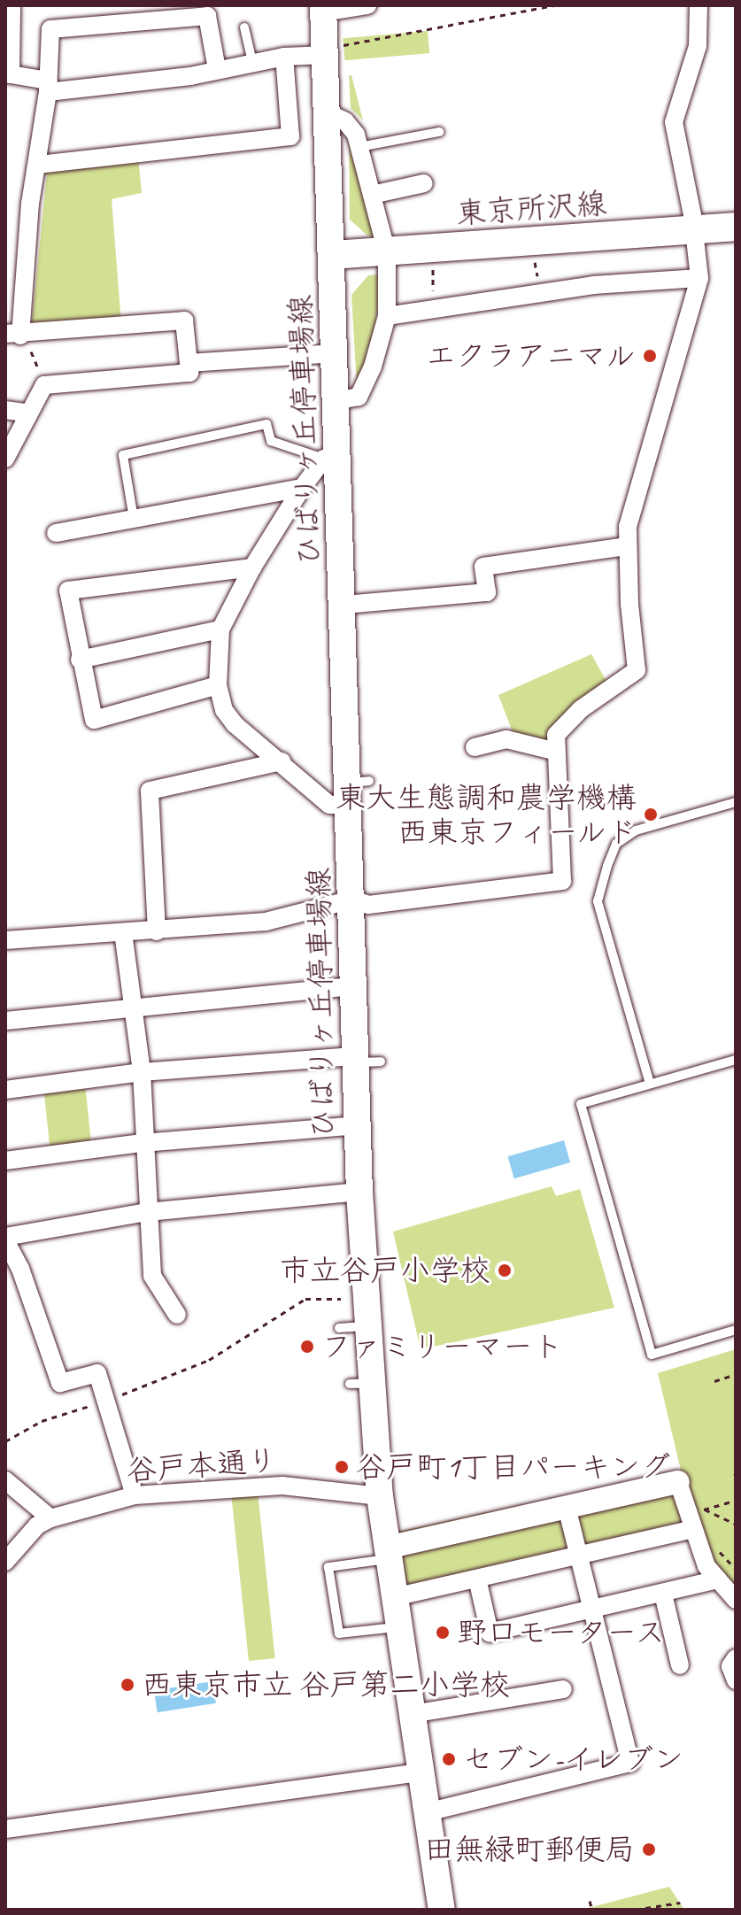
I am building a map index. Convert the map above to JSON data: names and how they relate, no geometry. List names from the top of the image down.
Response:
{
  "streets": {
    "main road": ["東京所沢線", "ひばりヶ丘停車場線"],
    "street": ["谷戸本通り"]
  },
  "crossings": [
    ["東京所沢線", "ひばりヶ丘停車場線"],
    ["ひばりヶ丘停車場線", "谷戸本通り"]
  ],
  "places": [
    "エクラアニマル",
    "東大生態調和農学機構 西東京フィールド",
    "市立谷戸小学校",
    "ファミリーマート",
    "谷戸町1丁目パーキング",
    "野口モータース",
    "西東京市立 谷戸第二小学校",
    "セブン-イレブン",
    "田無緑町郵便局"
  ]
}
